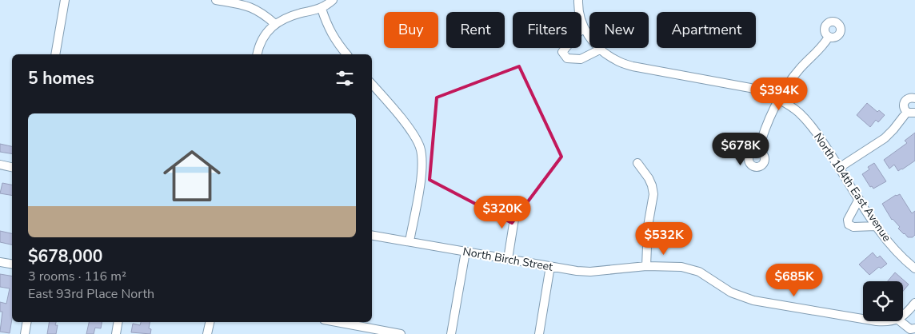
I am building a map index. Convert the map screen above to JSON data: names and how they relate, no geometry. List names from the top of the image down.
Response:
{
  "streets": {
    "street": ["North 104th East Avenue", "North Birch Street"]
  },
  "page": {
    "chip": [
      "Buy",
      "Rent",
      "Filters",
      "New",
      "Apartment"
    ],
    "heading": "5 homes",
    "price": [
      "$394K",
      "$678K",
      "$320K",
      "$532K",
      "$685K"
    ],
    "list": [
      {
        "name": "$678,000",
        "note": "3 rooms · 116 m² · East 93rd Place North"
      }
    ]
  }
}
